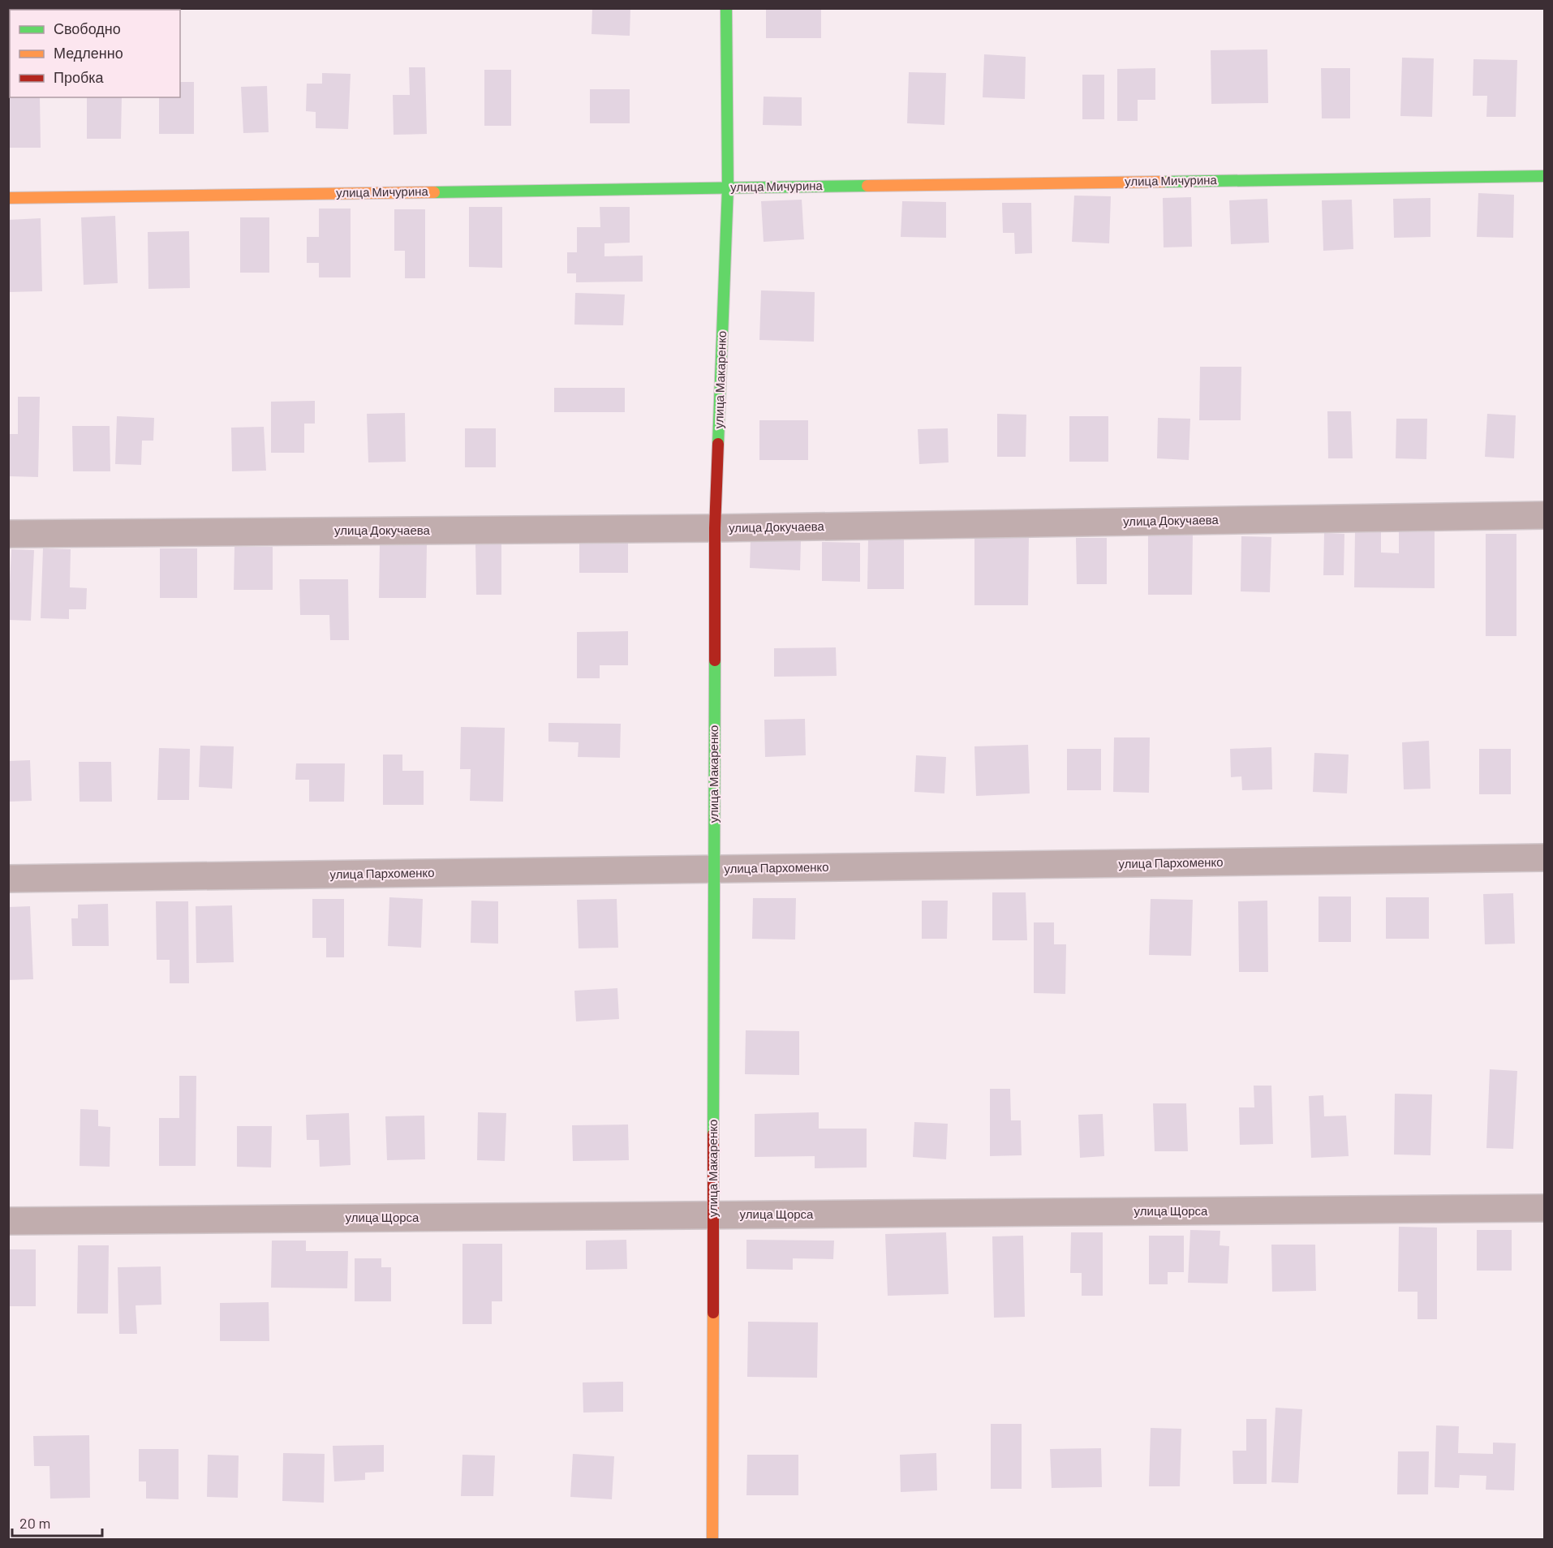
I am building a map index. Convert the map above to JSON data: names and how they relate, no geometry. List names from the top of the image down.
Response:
{
  "streets": {
    "street": [
      "улица Мичурина",
      "улица Макаренко",
      "улица Докучаева",
      "улица Пархоменко",
      "улица Щорса"
    ]
  },
  "crossings": [
    ["улица Мичурина", "улица Макаренко"],
    ["улица Макаренко", "улица Докучаева"],
    ["улица Макаренко", "улица Пархоменко"],
    ["улица Макаренко", "улица Щорса"]
  ],
  "legend": ["Свободно", "Медленно", "Пробка"],
  "scale_bar": "20 m"
}
